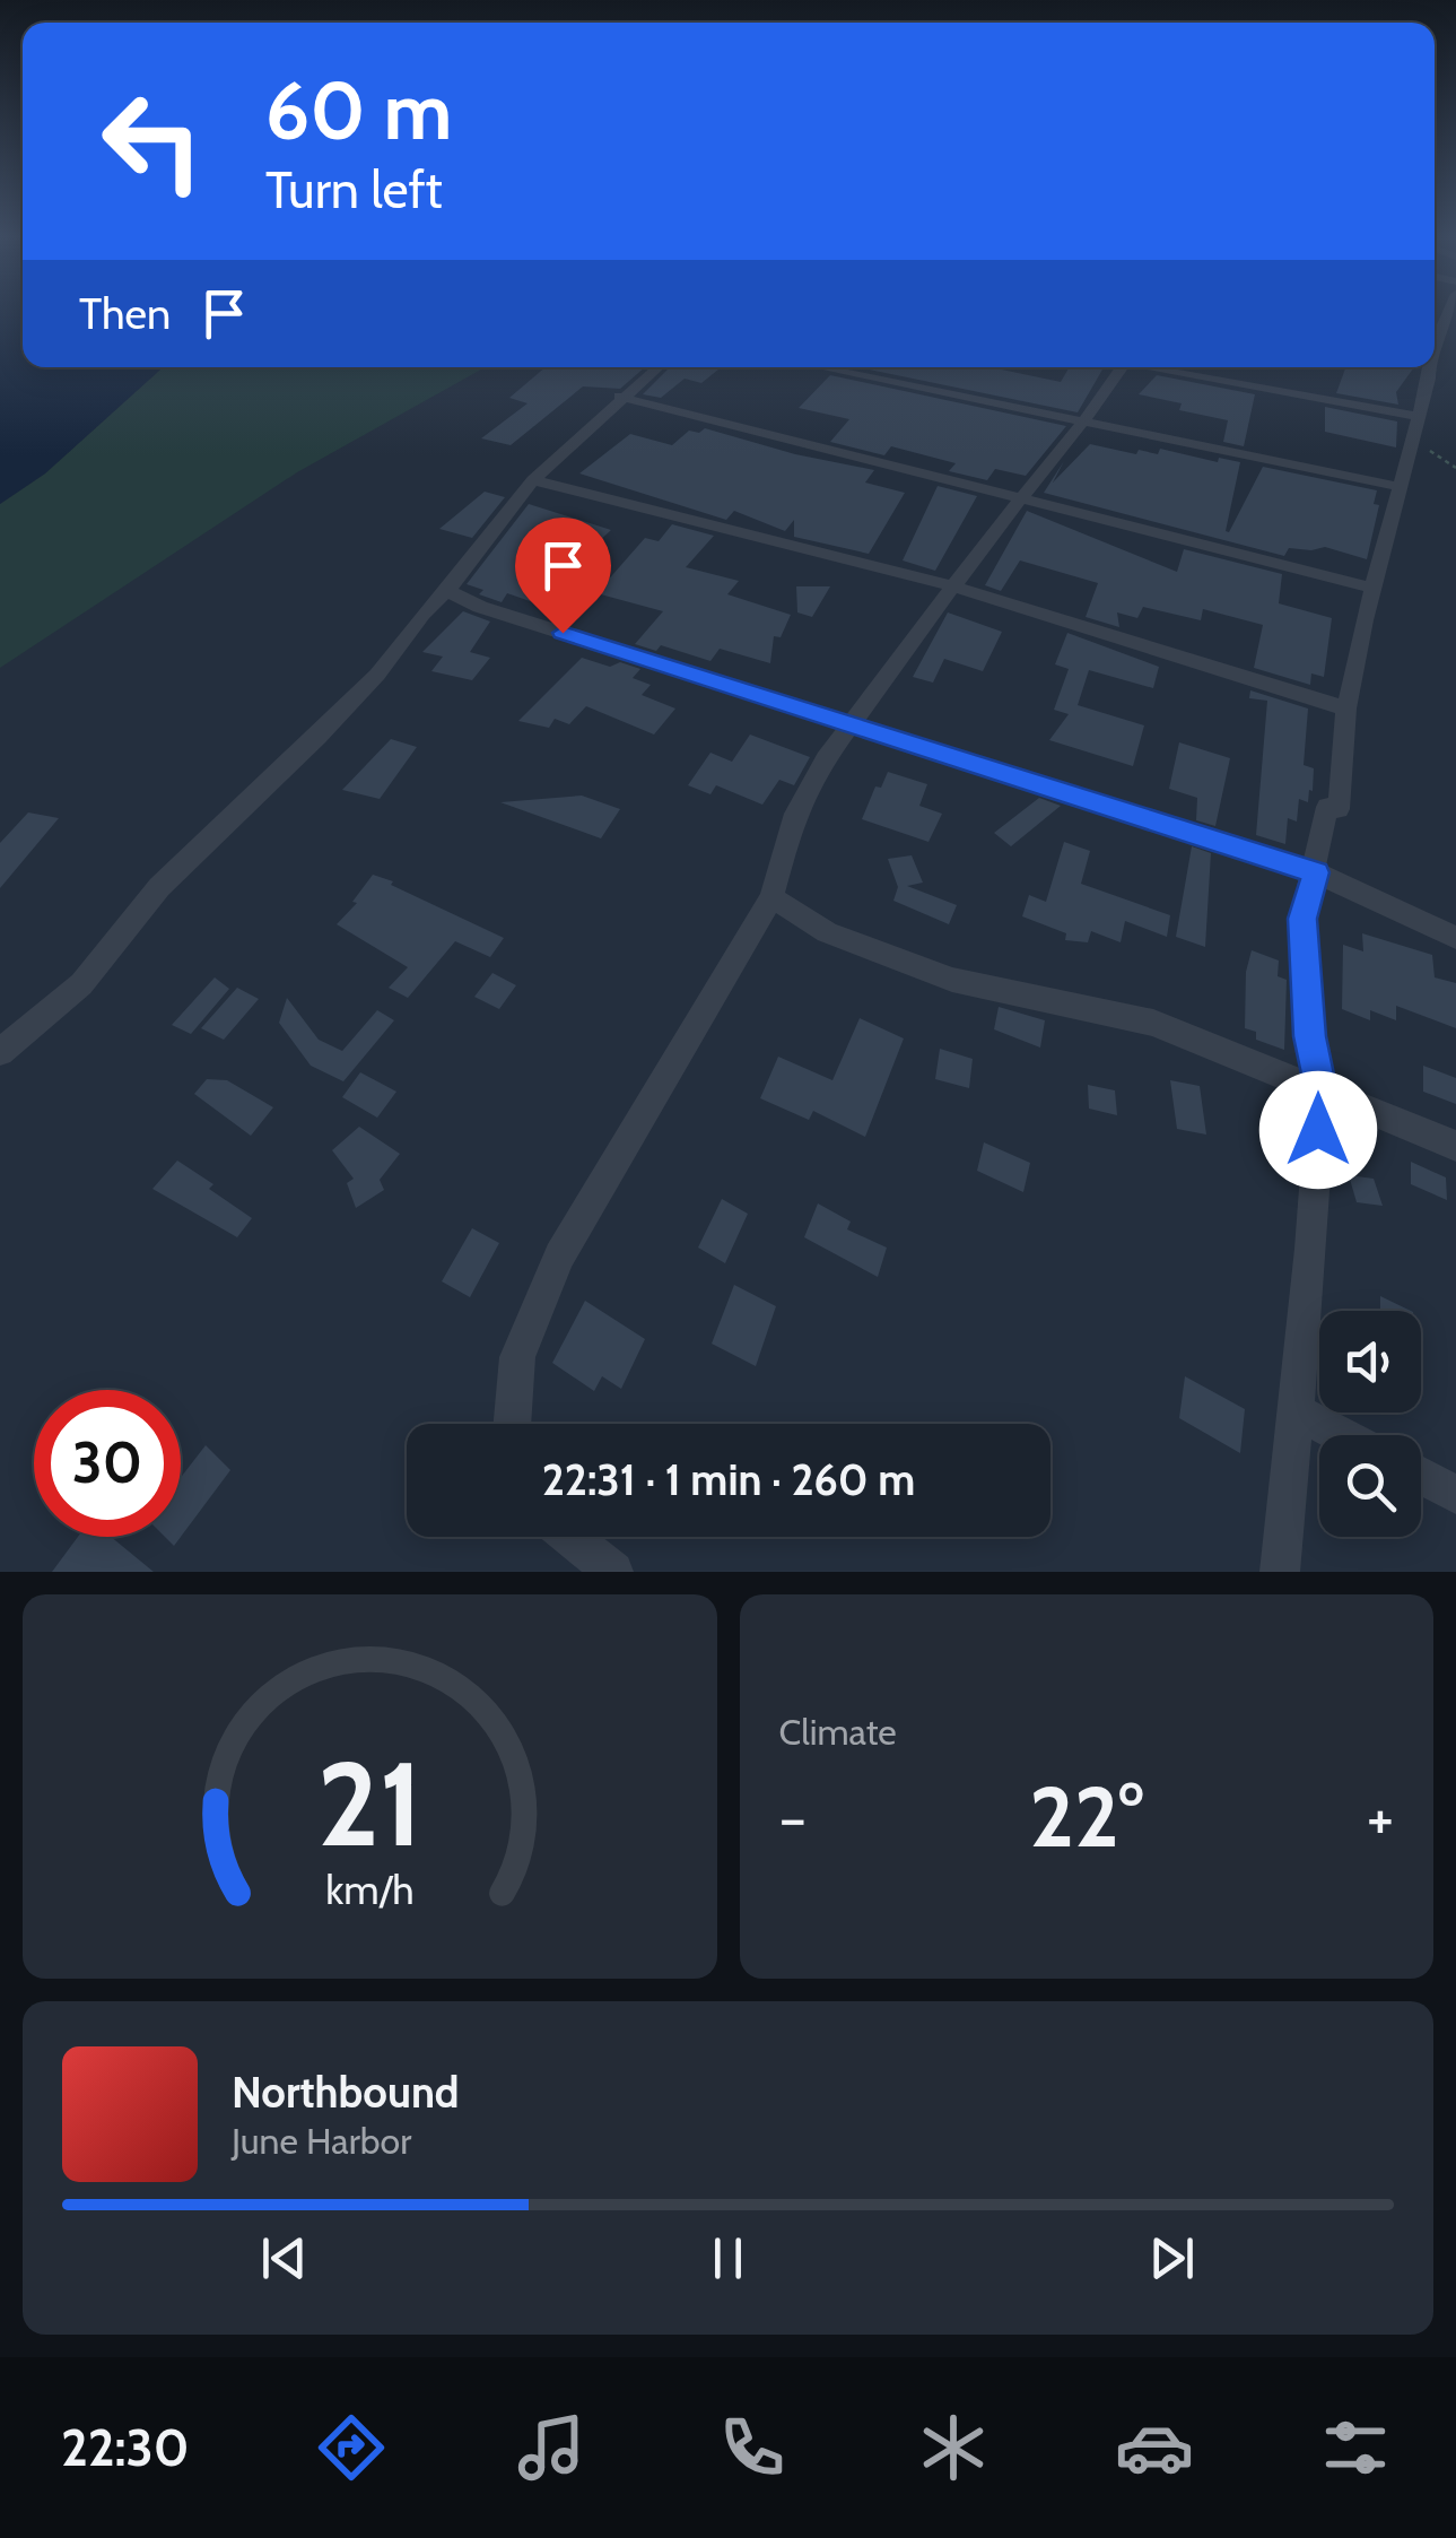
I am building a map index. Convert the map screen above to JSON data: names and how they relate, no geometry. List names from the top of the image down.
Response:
{
  "page": {
    "turn": ["60 m", "Turn left"],
    "then": "Then",
    "limit": "30",
    "trip": "22:31 · 1 min · 260 m",
    "tile": "Climate",
    "heat": ["−", "22°", "+"],
    "song": ["Northbound", "June Harbor"],
    "tabs": "22:30",
    "gauge": ["21", "km/h"]
  }
}
